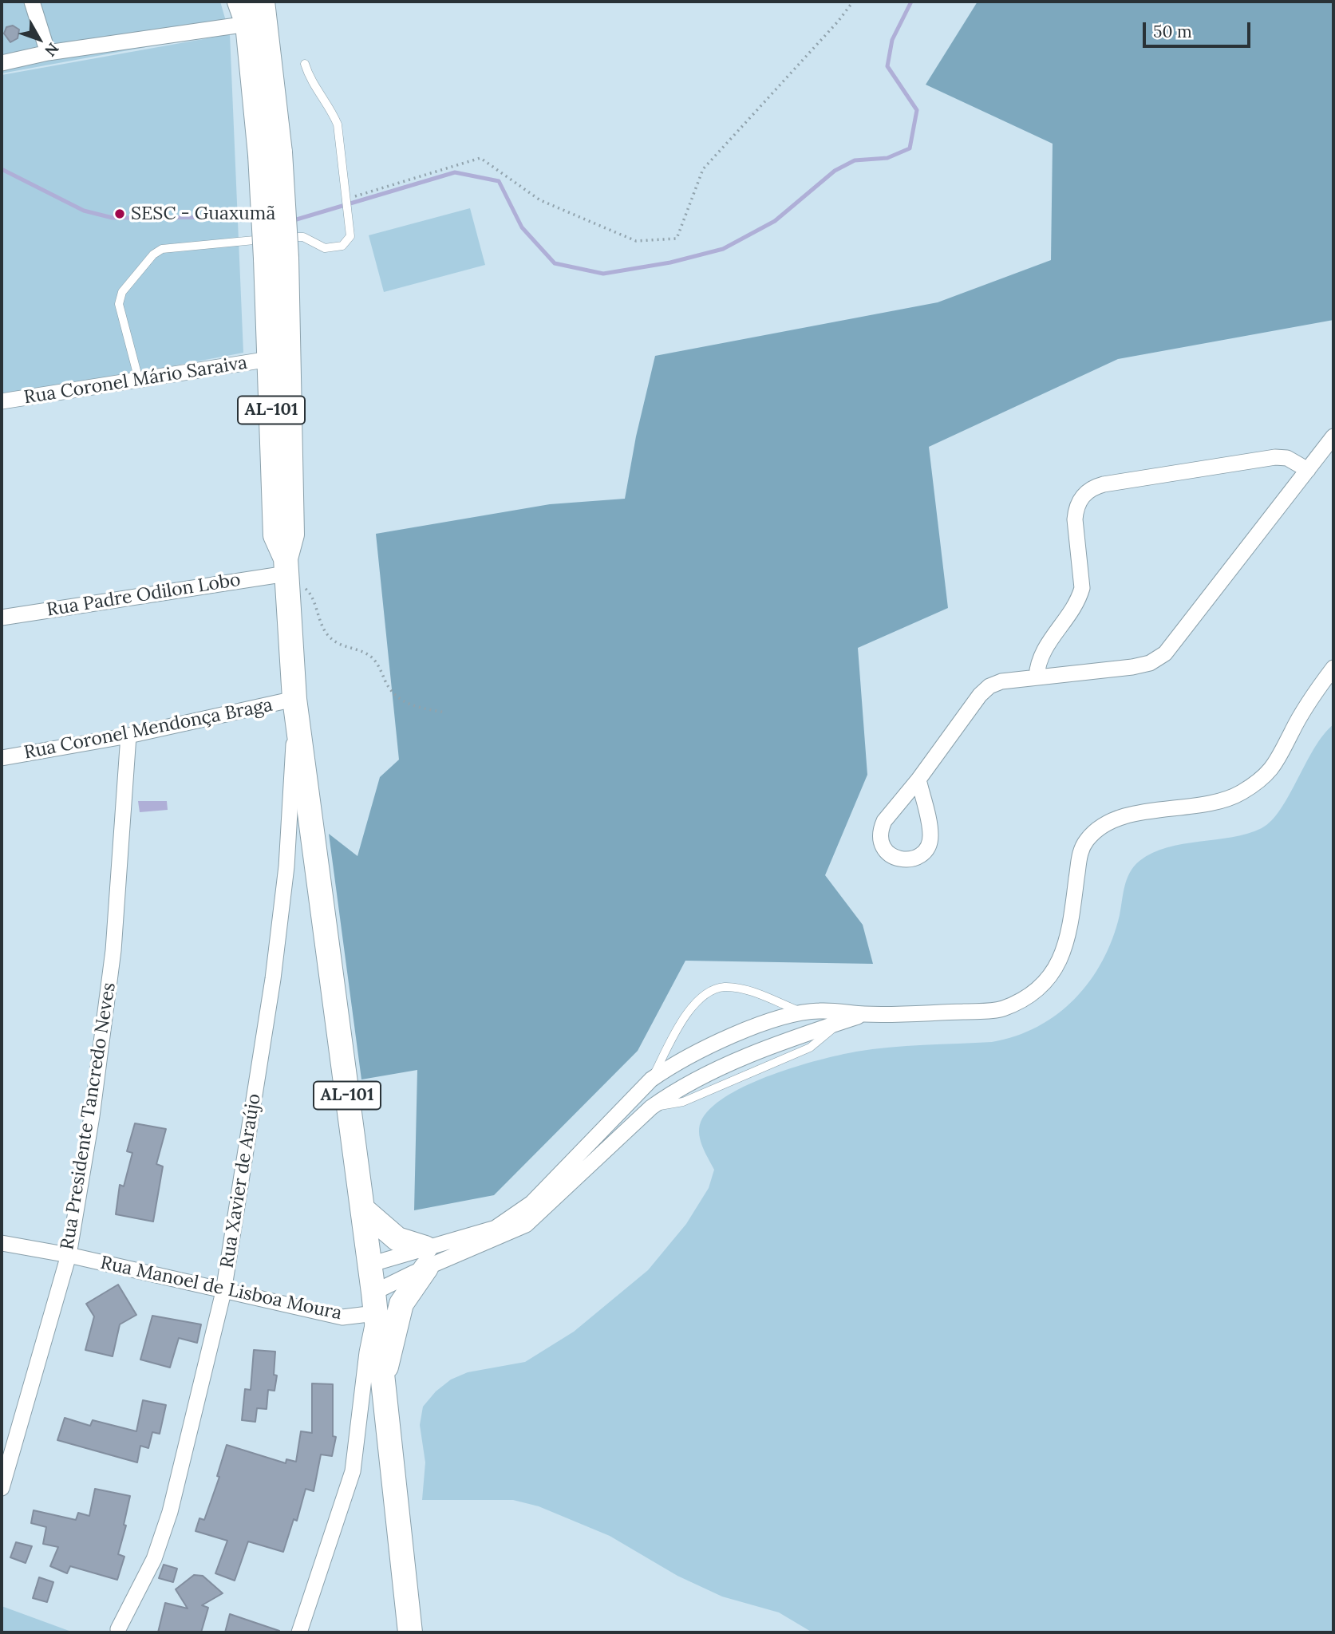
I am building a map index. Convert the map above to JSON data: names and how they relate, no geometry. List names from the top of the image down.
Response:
{
  "streets": {
    "main road": ["AL-101"],
    "street": [
      "Rua Coronel Mário Saraiva",
      "Rua Padre Odilon Lobo",
      "Rua Coronel Mendonça Braga",
      "Rua Presidente Tancredo Neves",
      "Rua Xavier de Araújo",
      "Rua Manoel de Lisboa Moura"
    ]
  },
  "crossings": [
    ["Rua Coronel Mário Saraiva", "AL-101"],
    ["AL-101", "Rua Padre Odilon Lobo"],
    ["AL-101", "Rua Coronel Mendonça Braga"],
    ["AL-101", "Rua Xavier de Araújo"],
    ["AL-101", "Rua Manoel de Lisboa Moura"],
    ["Rua Coronel Mendonça Braga", "Rua Presidente Tancredo Neves"],
    ["Rua Coronel Mendonça Braga", "Rua Xavier de Araújo"],
    ["Rua Presidente Tancredo Neves", "Rua Manoel de Lisboa Moura"],
    ["Rua Xavier de Araújo", "Rua Manoel de Lisboa Moura"]
  ],
  "places": ["SESC - Guaxumã"],
  "scale_bar": "50 m",
  "north": "bottom right"
}
